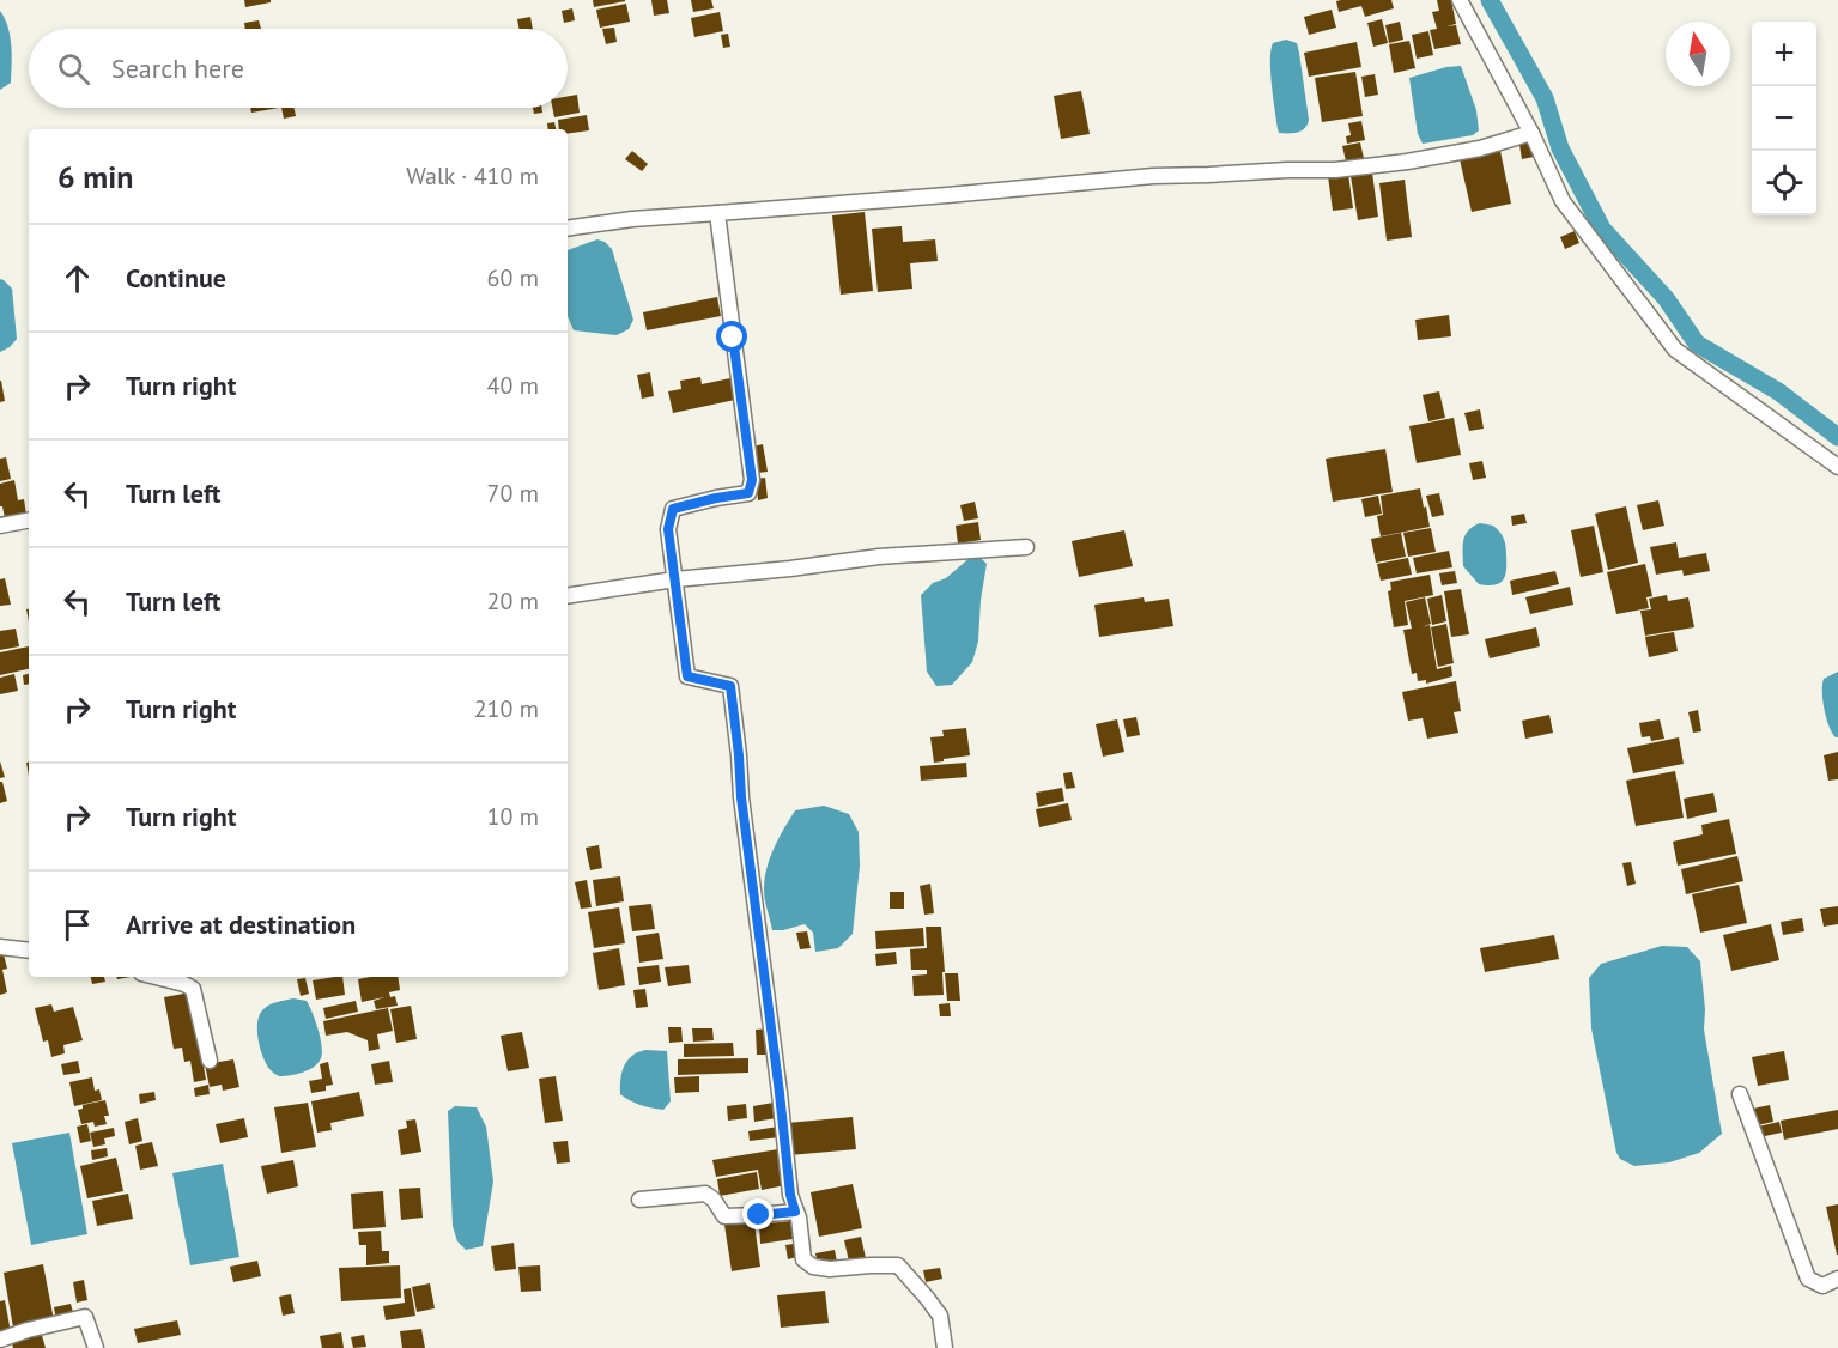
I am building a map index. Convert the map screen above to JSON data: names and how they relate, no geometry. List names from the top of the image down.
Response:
{
  "north": "top",
  "page": {
    "map_buttons": ["+", "−"],
    "search": "Search here",
    "heading": ["6 min", "Walk · 410 m"],
    "list": [
      ["Continue", "60 m"],
      ["Turn right", "40 m"],
      ["Turn left", "70 m"],
      ["Turn left", "20 m"],
      ["Turn right", "210 m"],
      ["Turn right", "10 m"],
      "Arrive at destination"
    ]
  }
}
